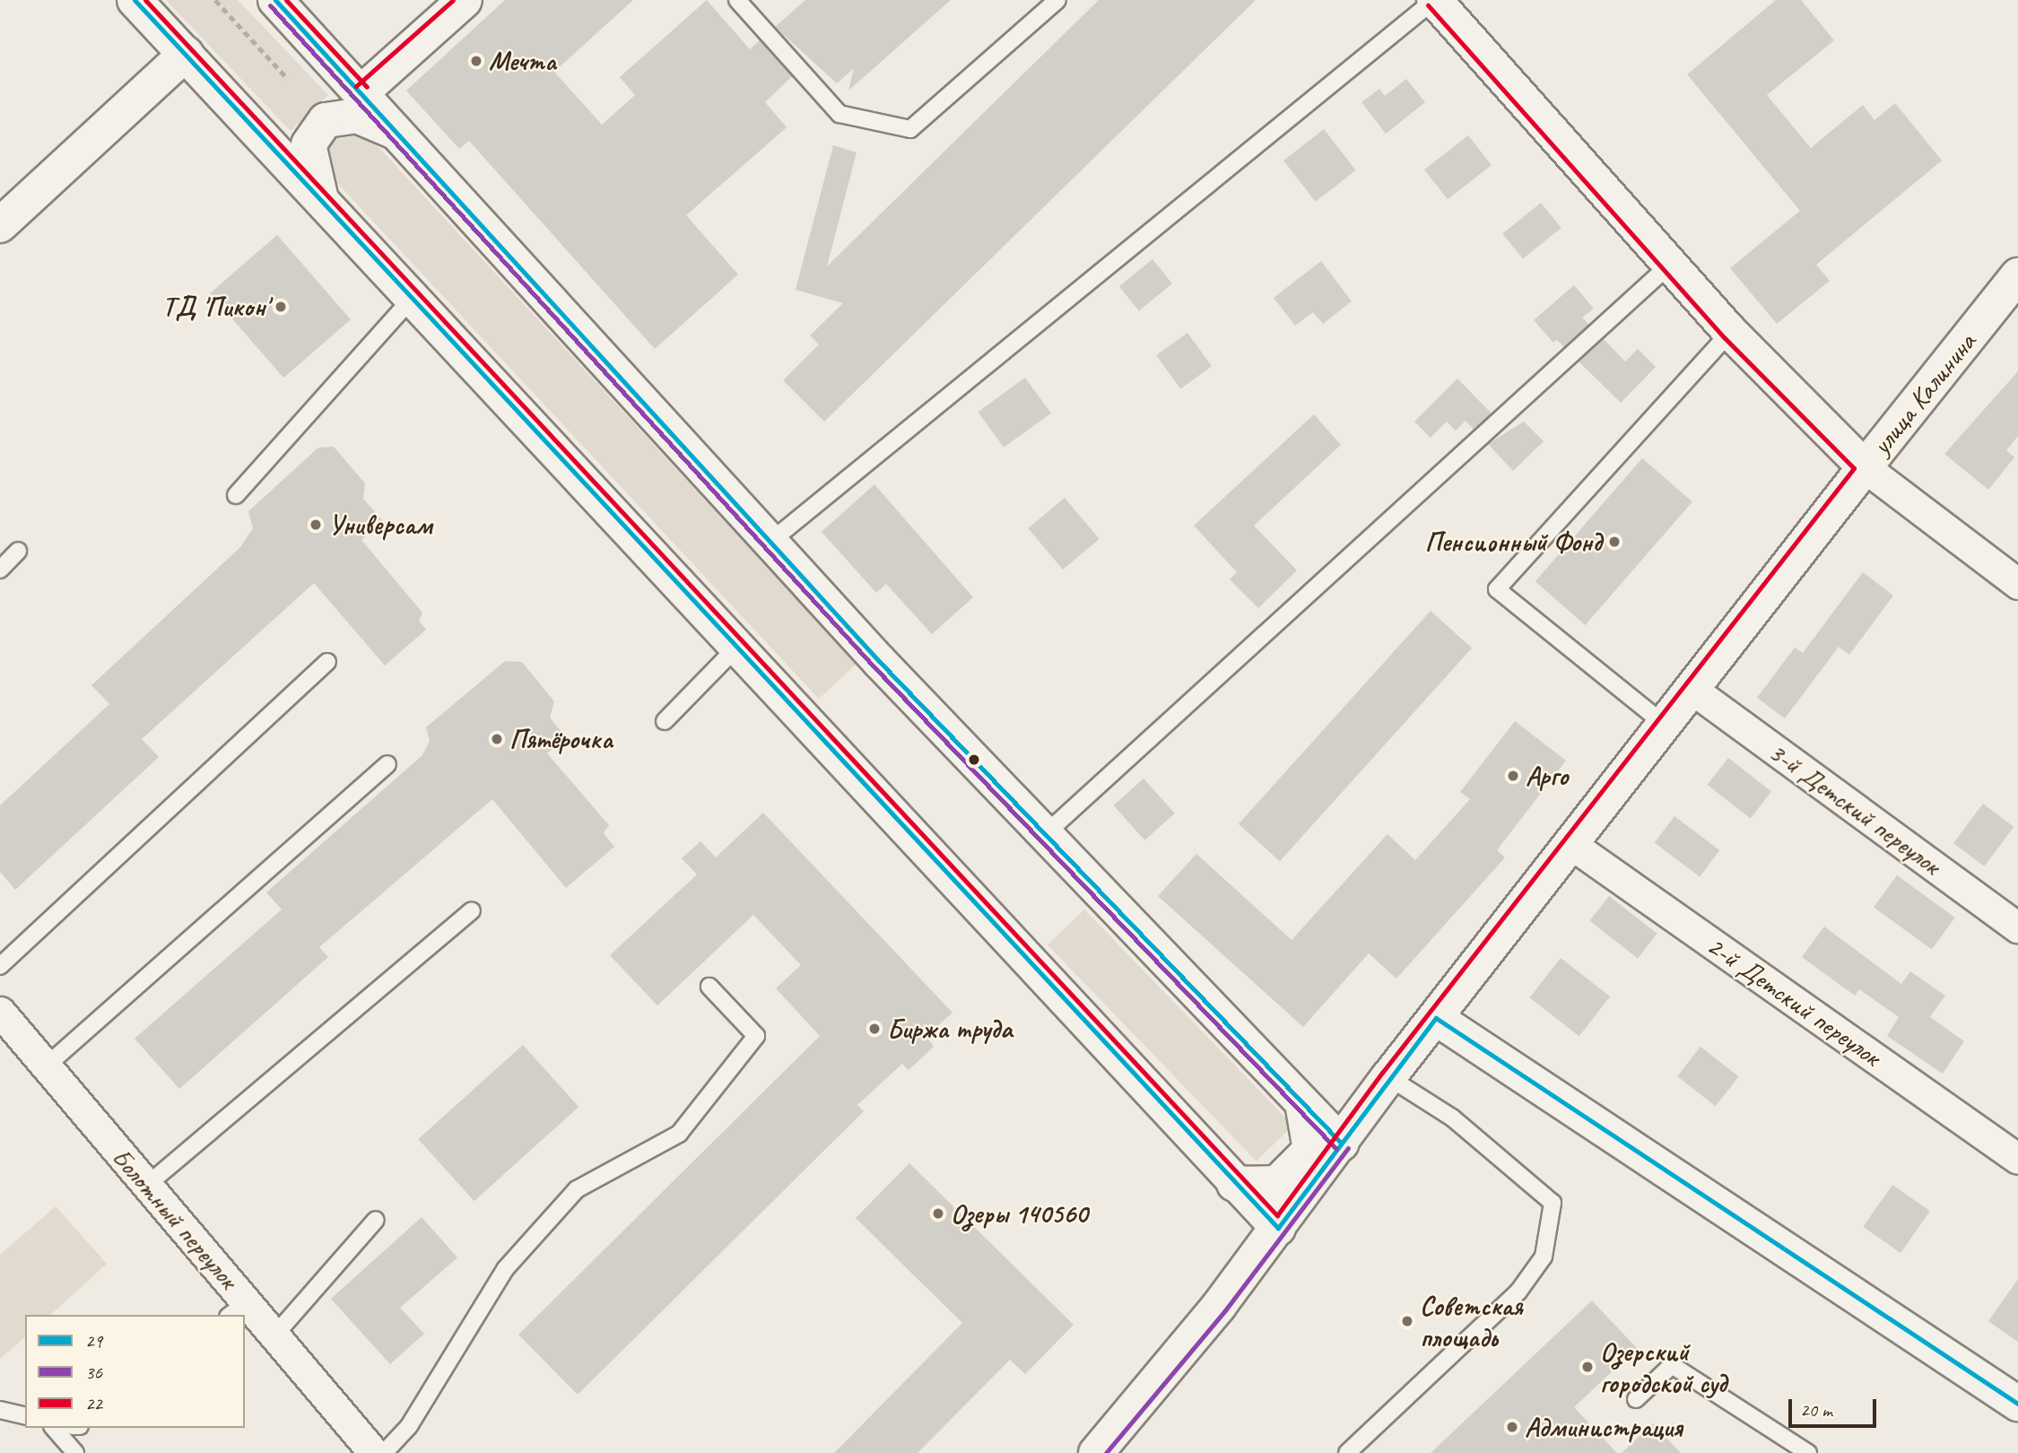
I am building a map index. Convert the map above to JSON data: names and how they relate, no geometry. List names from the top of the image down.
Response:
{
  "streets": {
    "main road": ["улица Калинина"],
    "street": ["3-й Детский переулок", "2-й Детский переулок", "Болотный переулок"]
  },
  "crossings": [
    ["улица Калинина", "3-й Детский переулок"],
    ["улица Калинина", "2-й Детский переулок"]
  ],
  "places": [
    "Мечта",
    "ТД 'Пикон'",
    "Универсам",
    "Пенсионный Фонд",
    "Пятёрочка",
    "Арго",
    "Биржа труда",
    "Озеры 140560",
    "Советская площадь",
    "Озерский городской суд",
    "Администрация"
  ],
  "lines": ["transit line 29", "transit line 22", "transit line 36"],
  "legend": ["29", "36", "22"],
  "scale_bar": "20 m"
}
